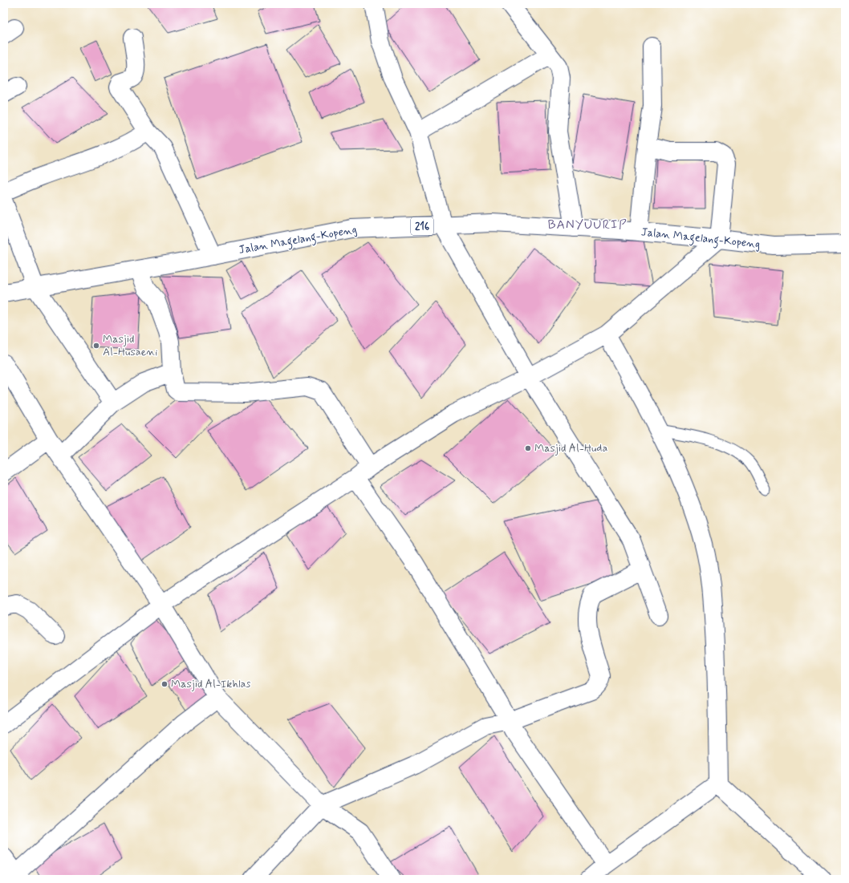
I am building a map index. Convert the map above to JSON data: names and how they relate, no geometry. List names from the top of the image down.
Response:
{
  "streets": {
    "street": ["216", "Jalan Magelang-Kopeng"]
  },
  "districts": ["BANYUURIP"],
  "places": ["Masjid Al-Husaeni", "Masjid Al-Huda", "Masjid Al-Ikhlas"]
}
